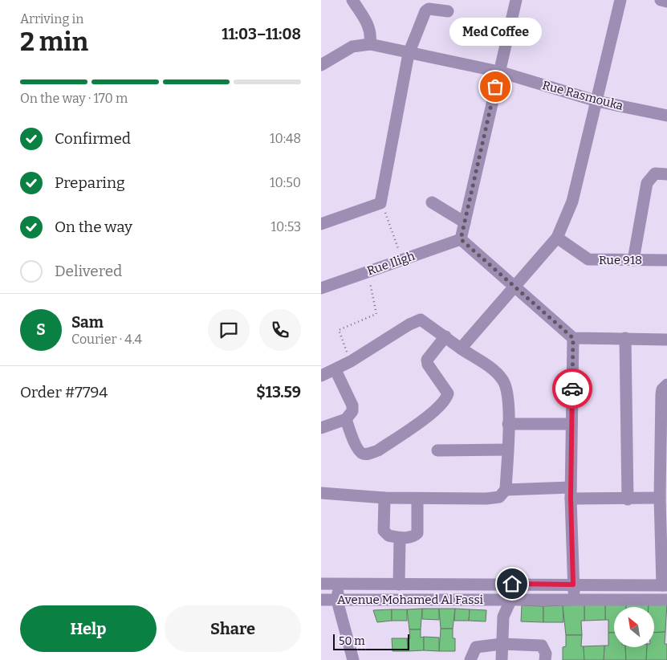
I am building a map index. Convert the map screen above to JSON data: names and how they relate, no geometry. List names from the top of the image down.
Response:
{
  "streets": {
    "street": [
      "Rue Rasmouka",
      "Rue 918",
      "Rue Iligh",
      "Avenue Mohamed Al Fassi"
    ]
  },
  "places": ["Med Coffee"],
  "scale_bar": "50 m",
  "north": "top left",
  "page": {
    "heading": ["2 min", "Arriving in", "11:03–11:08"],
    "panel": [
      "Sam",
      "Courier · 4.4",
      "Order #7794",
      "$13.59"
    ],
    "bubble": "Med Coffee",
    "bar": "On the way · 170 m",
    "list": [
      ["Confirmed", "10:48"],
      ["Preparing", "10:50"],
      ["On the way", "10:53"],
      "Delivered"
    ],
    "round": "S",
    "buttons": ["Help", "Share"],
    "scale": "50 m"
  }
}
